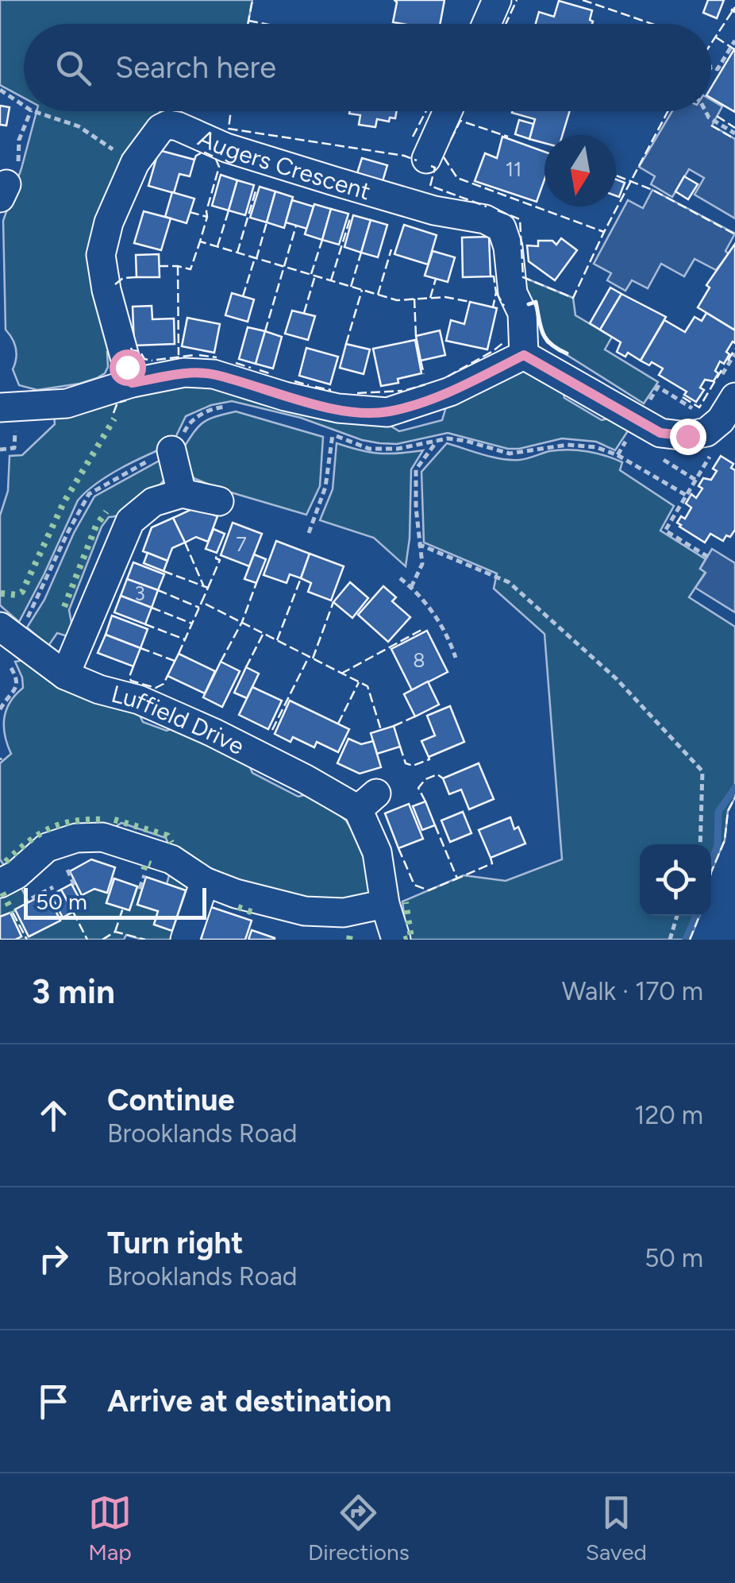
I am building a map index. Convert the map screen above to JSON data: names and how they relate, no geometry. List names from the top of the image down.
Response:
{
  "streets": {
    "street": ["Augers Crescent", "Luffield Drive"]
  },
  "house_numbers": [
    "11",
    "7",
    "3",
    "8"
  ],
  "scale_bar": "50 m",
  "north": "bottom",
  "page": {
    "search": "Search here",
    "scale": "50 m",
    "heading": ["3 min", "Walk · 170 m"],
    "list": [
      ["Continue", "Brooklands Road", "120 m"],
      ["Turn right", "Brooklands Road", "50 m"],
      "Arrive at destination"
    ],
    "nav": ["Map", "Directions", "Saved"]
  }
}
